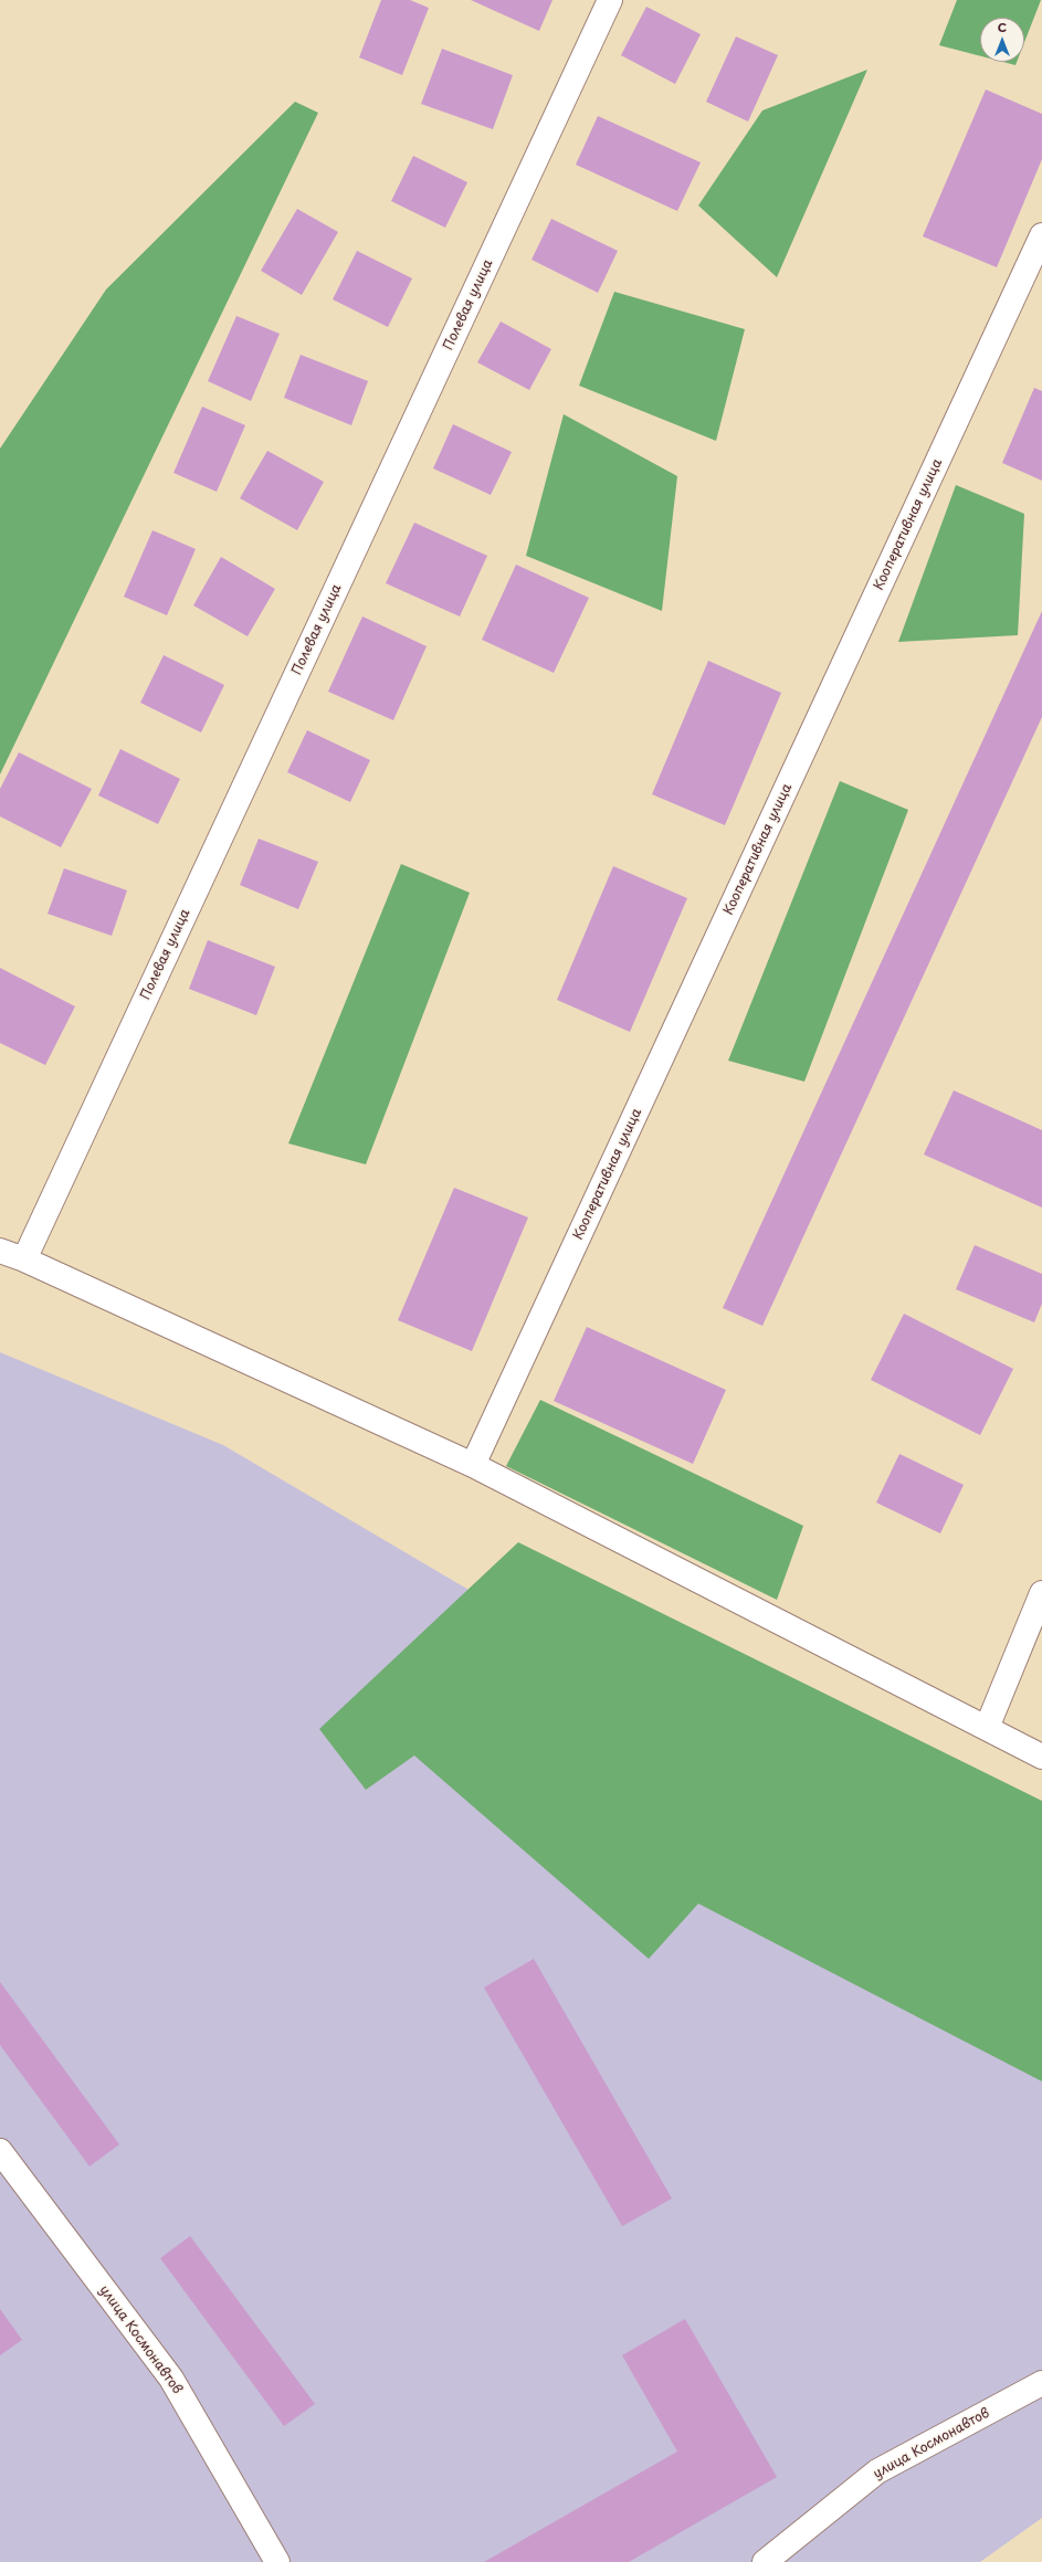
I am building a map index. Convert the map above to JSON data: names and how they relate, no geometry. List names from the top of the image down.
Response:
{
  "streets": {
    "street": ["Полевая улица", "Кооперативная улица", "улица Космонавтов"]
  },
  "north": "top"
}
